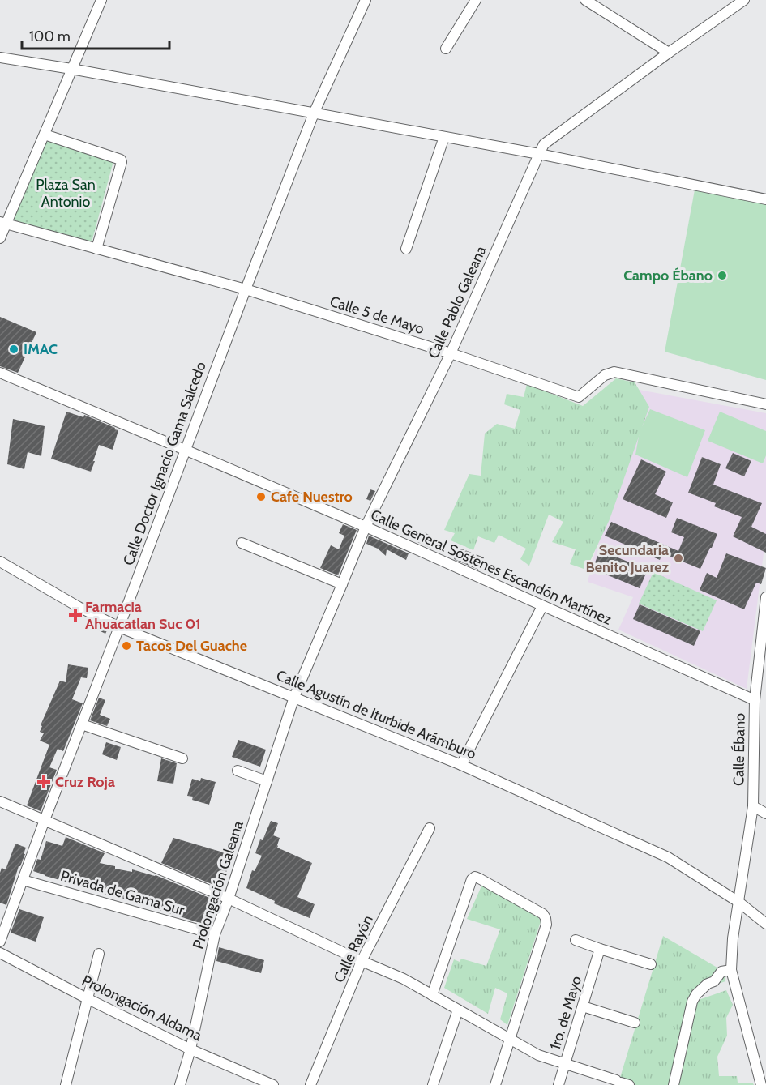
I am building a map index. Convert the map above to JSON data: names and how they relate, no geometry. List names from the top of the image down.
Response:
{
  "streets": {
    "street": [
      "Calle Pablo Galeana",
      "Calle 5 de Mayo",
      "Calle Doctor Ignacio Gama Salcedo",
      "Calle General Sóstenes Escandón Martínez",
      "Calle Agustín de Iturbide Arámburo",
      "Calle Ébano",
      "Prolongación Galeana",
      "Privada de Gama Sur",
      "Calle Rayón",
      "Prolongación Aldama",
      "1ro. de Mayo"
    ]
  },
  "crossings": [
    ["Calle Pablo Galeana", "Calle 5 de Mayo"],
    ["Calle Pablo Galeana", "Calle General Sóstenes Escandón Martínez"],
    ["Calle Pablo Galeana", "Calle Agustín de Iturbide Arámburo"],
    ["Calle Pablo Galeana", "Prolongación Galeana"],
    ["Calle 5 de Mayo", "Calle Doctor Ignacio Gama Salcedo"],
    ["Calle Doctor Ignacio Gama Salcedo", "Calle General Sóstenes Escandón Martínez"],
    ["Calle Doctor Ignacio Gama Salcedo", "Calle Agustín de Iturbide Arámburo"],
    ["Calle Doctor Ignacio Gama Salcedo", "Privada de Gama Sur"],
    ["Calle General Sóstenes Escandón Martínez", "Calle Ébano"],
    ["Calle Agustín de Iturbide Arámburo", "Calle Ébano"],
    ["Calle Agustín de Iturbide Arámburo", "Prolongación Galeana"],
    ["Prolongación Galeana", "Privada de Gama Sur"],
    ["Prolongación Galeana", "Prolongación Aldama"]
  ],
  "parks": ["Plaza San Antonio"],
  "places": {
    "other": [
      "Campo Ébano",
      "IMAC",
      "Cafe Nuestro",
      "Secundaria Benito Juarez",
      "Tacos Del Guache"
    ],
    "health": ["Farmacia Ahuacatlan Suc 01", "Cruz Roja"]
  },
  "scale_bar": "100 m"
}
